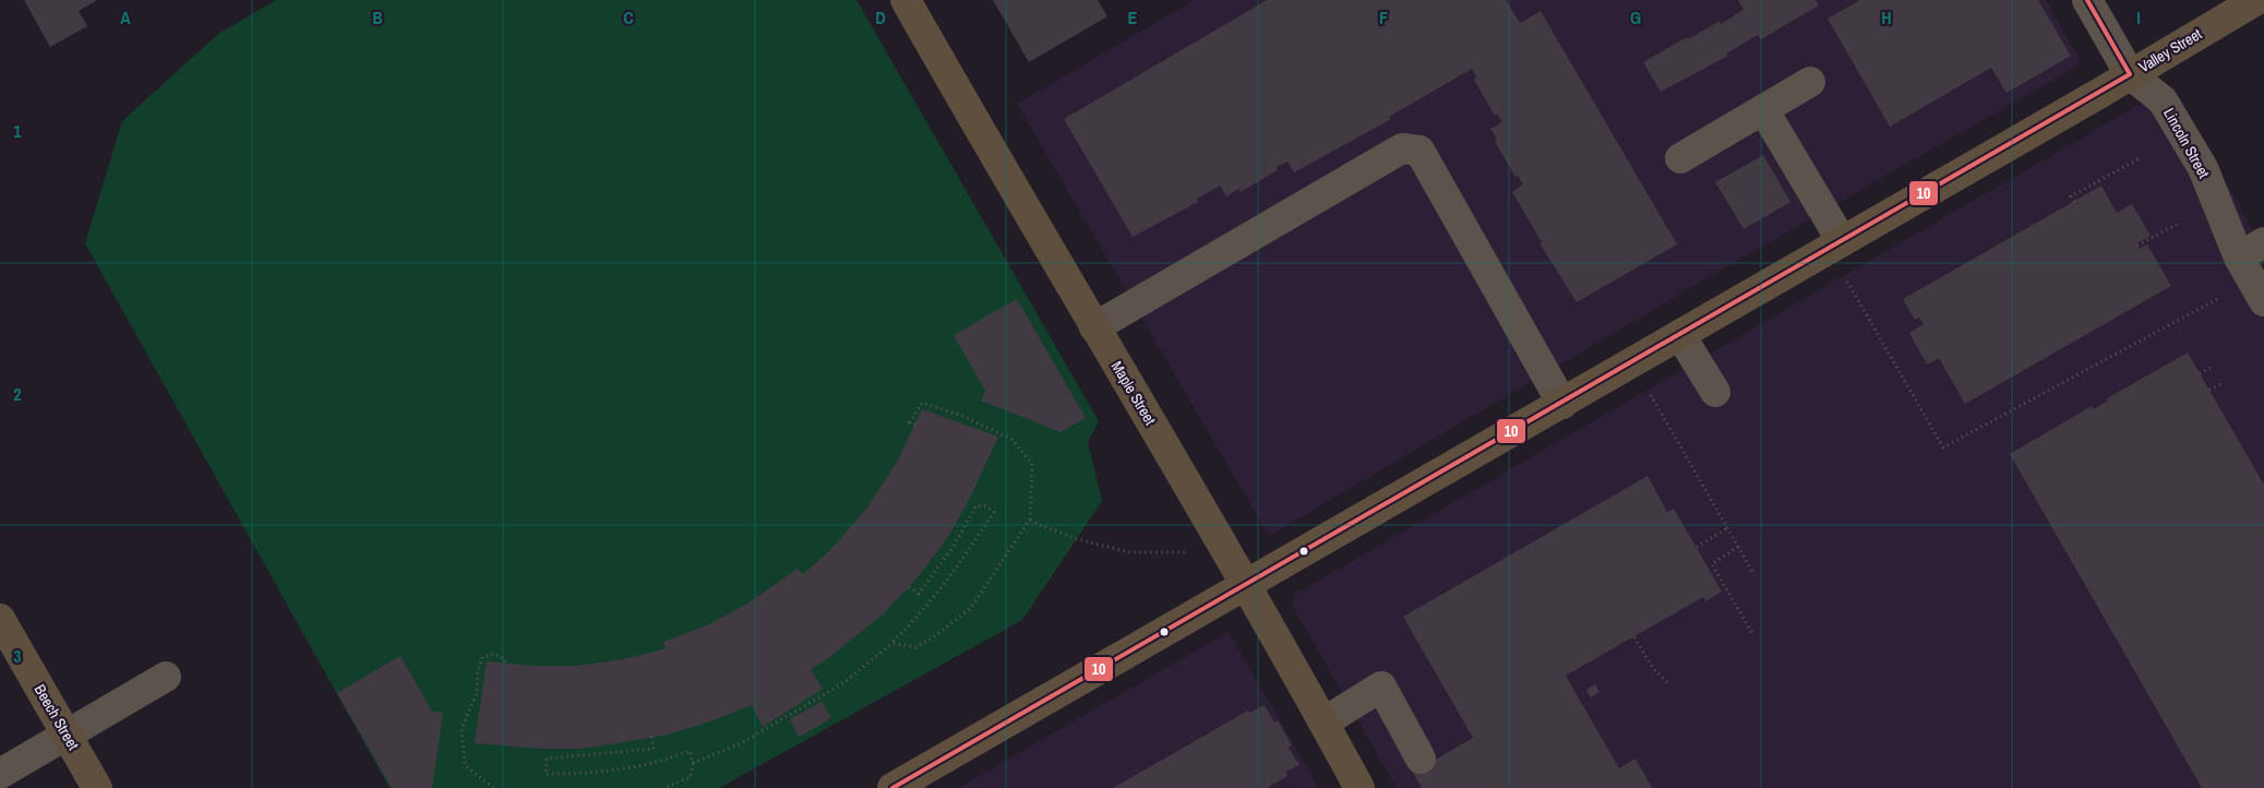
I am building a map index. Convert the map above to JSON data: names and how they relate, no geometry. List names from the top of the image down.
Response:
{
  "streets": {
    "main road": ["Valley Street", "Maple Street", "Beech Street"],
    "street": ["Lincoln Street"]
  },
  "crossings": [
    ["Valley Street", "Lincoln Street"],
    ["Valley Street", "Maple Street"]
  ],
  "lines": ["transit line 10"],
  "grid": {
    "columns": [
      "A",
      "B",
      "C",
      "D",
      "E",
      "F",
      "G",
      "H",
      "I"
    ],
    "rows": ["1", "2", "3"]
  }
}
